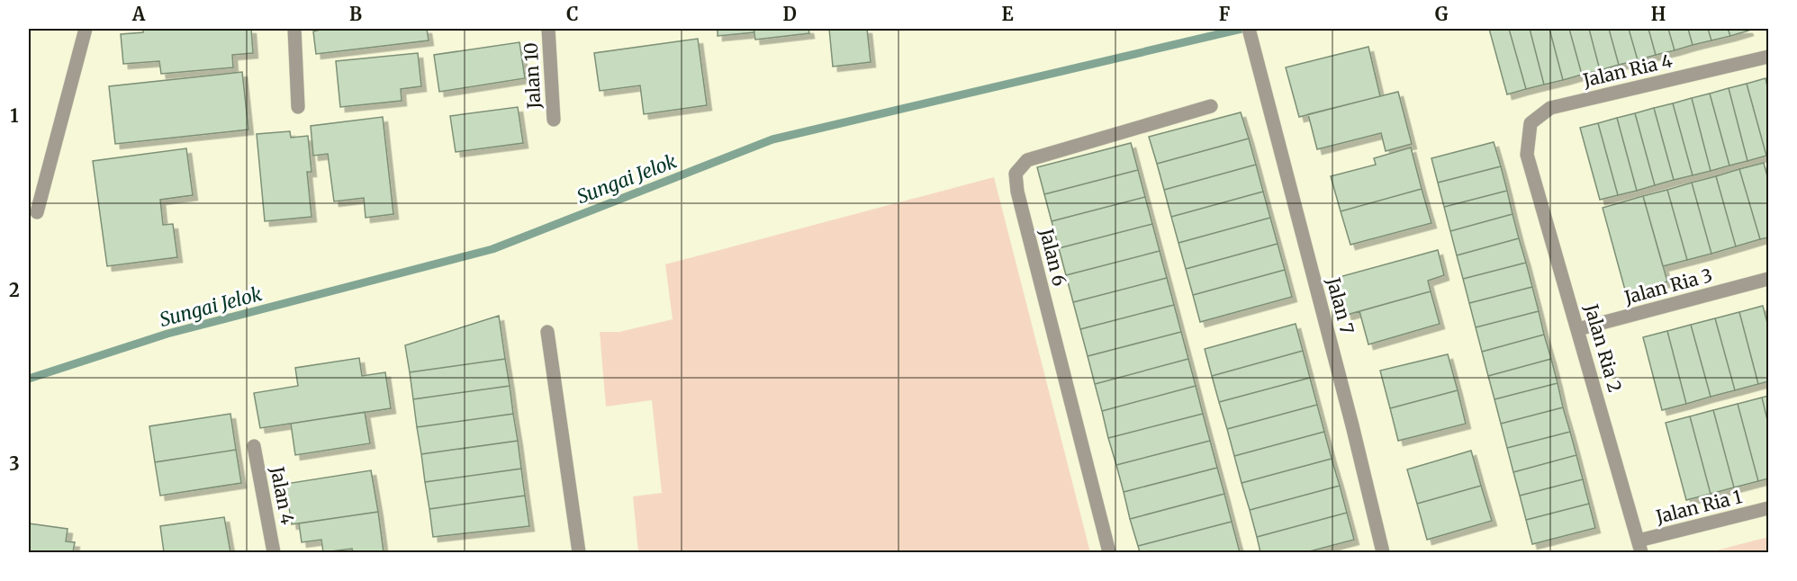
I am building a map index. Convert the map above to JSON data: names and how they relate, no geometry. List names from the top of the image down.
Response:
{
  "streets": {
    "street": [
      "Jalan Ria 4",
      "Jalan 10",
      "Jalan 6",
      "Jalan Ria 3",
      "Jalan 7",
      "Jalan Ria 2",
      "Jalan 4",
      "Jalan Ria 1"
    ]
  },
  "crossings": [
    ["Jalan Ria 4", "Jalan Ria 2"],
    ["Jalan Ria 3", "Jalan Ria 2"],
    ["Jalan Ria 2", "Jalan Ria 1"]
  ],
  "water": ["Sungai Jelok"],
  "grid": {
    "columns": [
      "A",
      "B",
      "C",
      "D",
      "E",
      "F",
      "G",
      "H"
    ],
    "rows": ["1", "2", "3"]
  }
}
